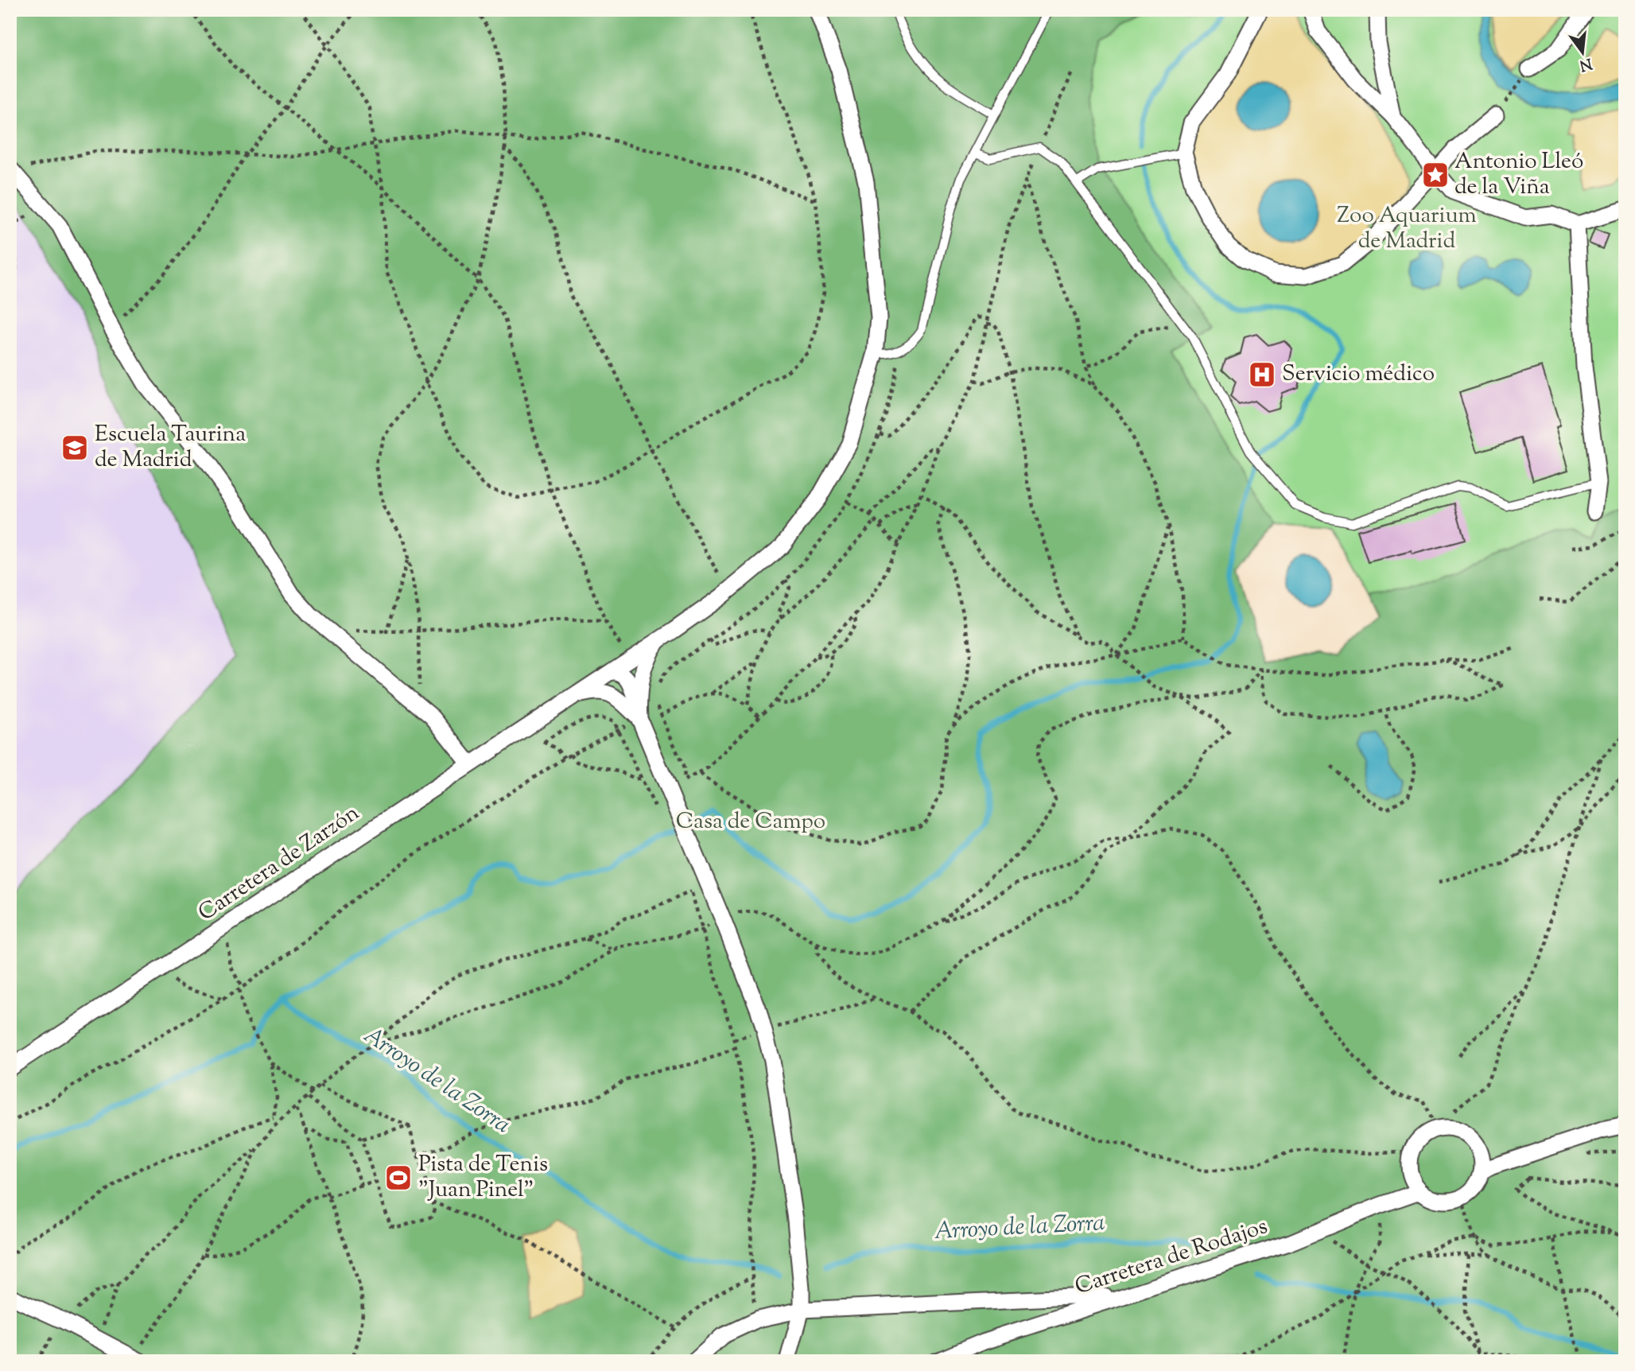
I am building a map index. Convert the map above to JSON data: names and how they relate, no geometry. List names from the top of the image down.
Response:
{
  "streets": {
    "street": ["Carretera de Zarzón", "Carretera de Rodajos"]
  },
  "water": ["Arroyo de la Zorra"],
  "parks": ["Zoo Aquarium de Madrid", "Casa de Campo"],
  "places": {
    "place": ["Antonio Lleó de la Viña"],
    "hospital": ["Servicio médico"],
    "school or university": ["Escuela Taurina de Madrid"],
    "sports": ["Pista de Tenis \"Juan Pinel\""]
  },
  "north": "bottom"
}
